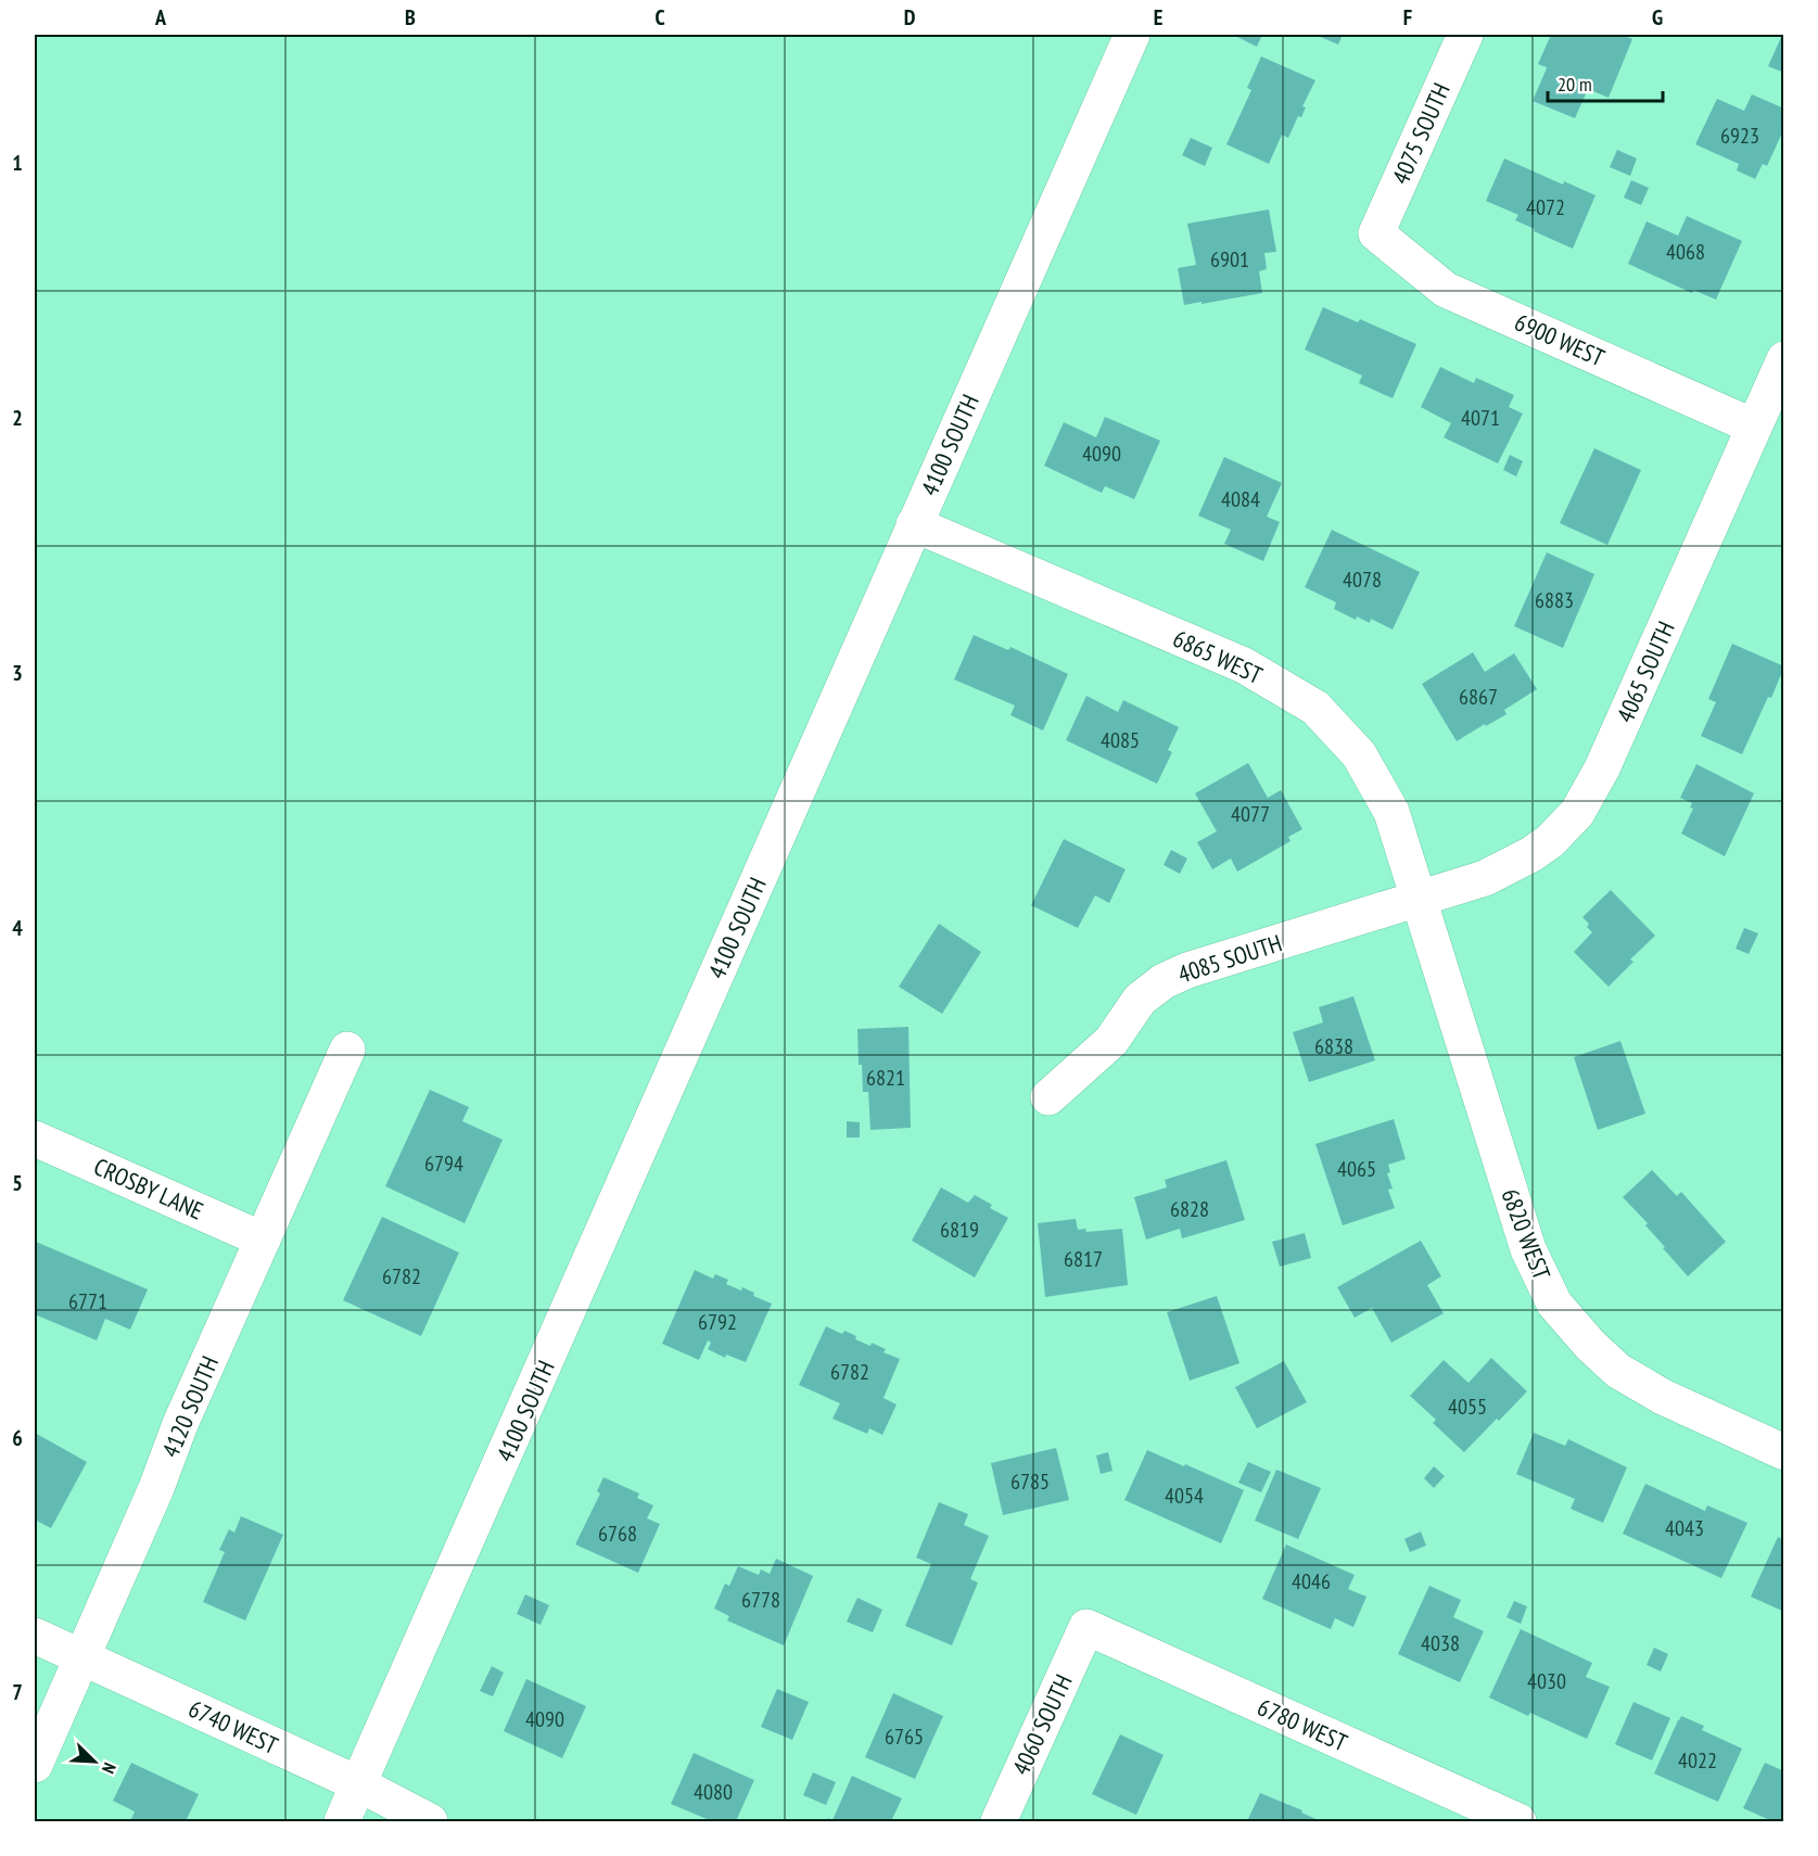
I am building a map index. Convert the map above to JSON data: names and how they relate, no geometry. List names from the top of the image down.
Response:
{
  "streets": {
    "street": [
      "4075 SOUTH",
      "6900 WEST",
      "4100 SOUTH",
      "6865 WEST",
      "4065 SOUTH",
      "4085 SOUTH",
      "CROSBY LANE",
      "6820 WEST",
      "4120 SOUTH",
      "4060 SOUTH",
      "6780 WEST",
      "6740 WEST"
    ]
  },
  "crossings": [
    ["4075 SOUTH", "6900 WEST"],
    ["6900 WEST", "4065 SOUTH"],
    ["4100 SOUTH", "6865 WEST"],
    ["4100 SOUTH", "6740 WEST"],
    ["6865 WEST", "4065 SOUTH"],
    ["6865 WEST", "4085 SOUTH"],
    ["6865 WEST", "6820 WEST"],
    ["4065 SOUTH", "4085 SOUTH"],
    ["4065 SOUTH", "6820 WEST"],
    ["4085 SOUTH", "6820 WEST"],
    ["CROSBY LANE", "4120 SOUTH"],
    ["4120 SOUTH", "6740 WEST"],
    ["4060 SOUTH", "6780 WEST"]
  ],
  "house_numbers": [
    "6923",
    "4072",
    "4068",
    "6901",
    "4071",
    "4090",
    "4084",
    "4078",
    "6883",
    "6867",
    "4085",
    "4077",
    "6838",
    "6821",
    "6794",
    "4065",
    "6828",
    "6819",
    "6817",
    "6782",
    "6771",
    "6792",
    "6782",
    "4055",
    "6785",
    "4054",
    "4043",
    "6768",
    "4046",
    "6778",
    "4038",
    "4030",
    "4090",
    "6765",
    "4022",
    "4080"
  ],
  "scale_bar": "20 m",
  "north": "bottom right",
  "grid": {
    "columns": [
      "A",
      "B",
      "C",
      "D",
      "E",
      "F",
      "G"
    ],
    "rows": [
      "1",
      "2",
      "3",
      "4",
      "5",
      "6",
      "7"
    ]
  }
}
